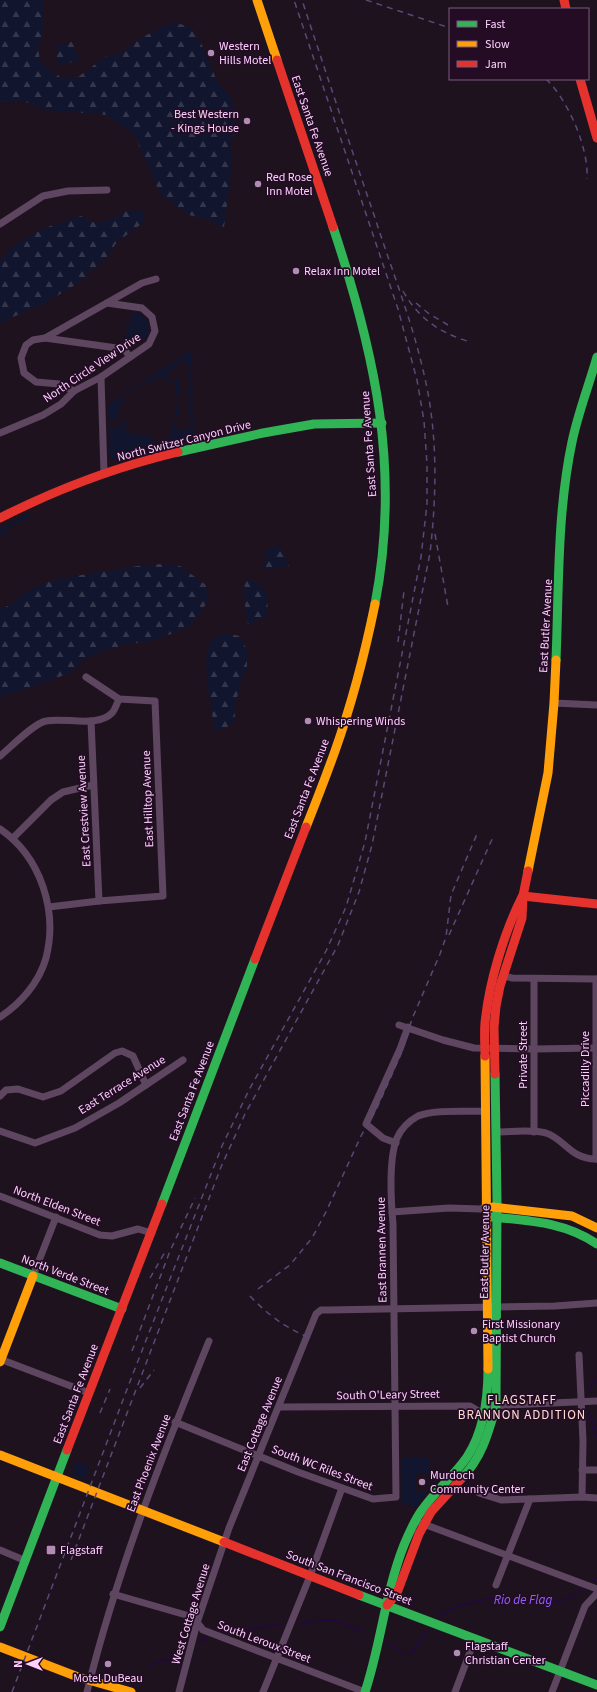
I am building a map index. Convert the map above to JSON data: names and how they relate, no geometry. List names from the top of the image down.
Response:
{
  "streets": {
    "main road": [
      "East Santa Fe Avenue",
      "North Switzer Canyon Drive",
      "East Butler Avenue",
      "North Verde Street",
      "South San Francisco Street"
    ],
    "street": [
      "North Circle View Drive",
      "East Hilltop Avenue",
      "East Crestview Avenue",
      "Private Street",
      "Piccadilly Drive",
      "East Terrace Avenue",
      "North Elden Street",
      "East Brannen Avenue",
      "South O'Leary Street",
      "East Cottage Avenue",
      "East Phoenix Avenue",
      "South WC Riles Street",
      "West Cottage Avenue",
      "South Leroux Street"
    ]
  },
  "crossings": [
    ["East Santa Fe Avenue", "North Switzer Canyon Drive"],
    ["East Santa Fe Avenue", "North Elden Street"],
    ["East Santa Fe Avenue", "North Verde Street"],
    ["East Santa Fe Avenue", "South San Francisco Street"],
    ["East Butler Avenue", "South O'Leary Street"],
    ["East Butler Avenue", "South San Francisco Street"],
    ["East Butler Avenue", "South Leroux Street"],
    ["East Hilltop Avenue", "East Crestview Avenue"],
    ["East Brannen Avenue", "South O'Leary Street"],
    ["East Brannen Avenue", "East Cottage Avenue"],
    ["East Brannen Avenue", "South WC Riles Street"],
    ["South O'Leary Street", "East Cottage Avenue"],
    ["East Cottage Avenue", "South WC Riles Street"],
    ["East Cottage Avenue", "South San Francisco Street"],
    ["East Cottage Avenue", "West Cottage Avenue"],
    ["East Phoenix Avenue", "South WC Riles Street"],
    ["East Phoenix Avenue", "South San Francisco Street"],
    ["East Phoenix Avenue", "South Leroux Street"],
    ["South San Francisco Street", "West Cottage Avenue"],
    ["West Cottage Avenue", "South Leroux Street"]
  ],
  "districts": ["FLAGSTAFF BRANNON ADDITION"],
  "water": ["Rio de Flag"],
  "places": {
    "other": [
      "Western Hills Motel",
      "Best Western - Kings House",
      "Red Rose Inn Motel",
      "Relax Inn Motel",
      "Whispering Winds",
      "First Missionary Baptist Church",
      "Murdoch Community Center",
      "Flagstaff Christian Center",
      "Motel DuBeau"
    ],
    "transit": ["Flagstaff"]
  },
  "legend": ["Fast", "Slow", "Jam"],
  "north": "left"
}
